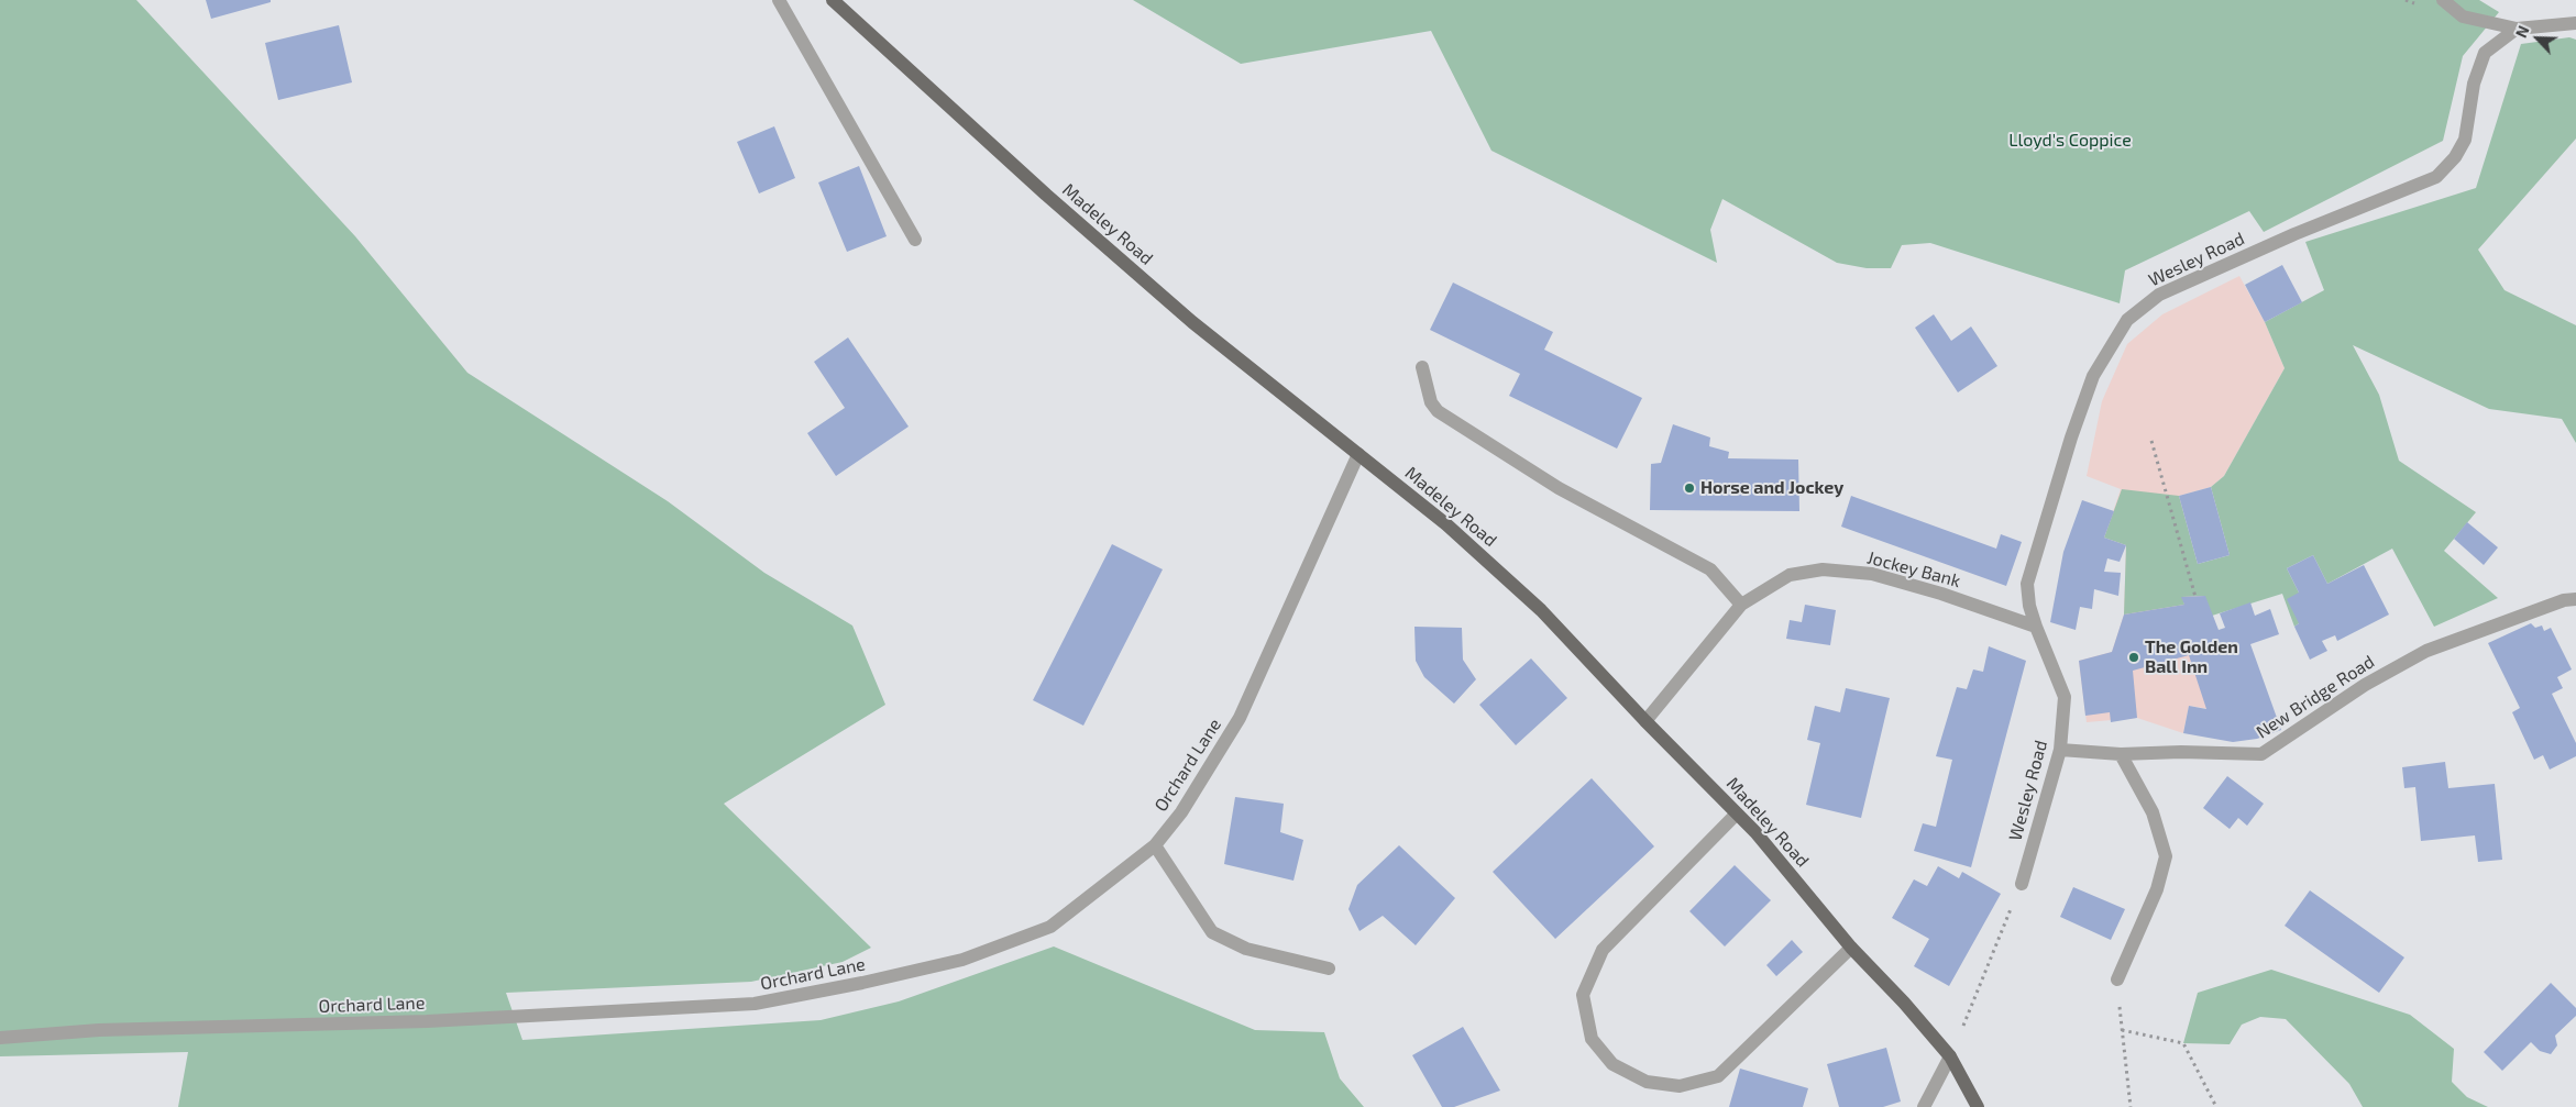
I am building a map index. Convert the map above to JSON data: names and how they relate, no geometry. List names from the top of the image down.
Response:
{
  "streets": {
    "main road": ["Madeley Road"],
    "street": [
      "Wesley Road",
      "Jockey Bank",
      "New Bridge Road",
      "Orchard Lane"
    ]
  },
  "crossings": [
    ["Madeley Road", "Jockey Bank"],
    ["Madeley Road", "Orchard Lane"],
    ["Wesley Road", "Jockey Bank"],
    ["Wesley Road", "New Bridge Road"]
  ],
  "parks": ["Lloyd's Coppice"],
  "places": ["Horse and Jockey", "The Golden Ball Inn"],
  "north": "top left"
}
